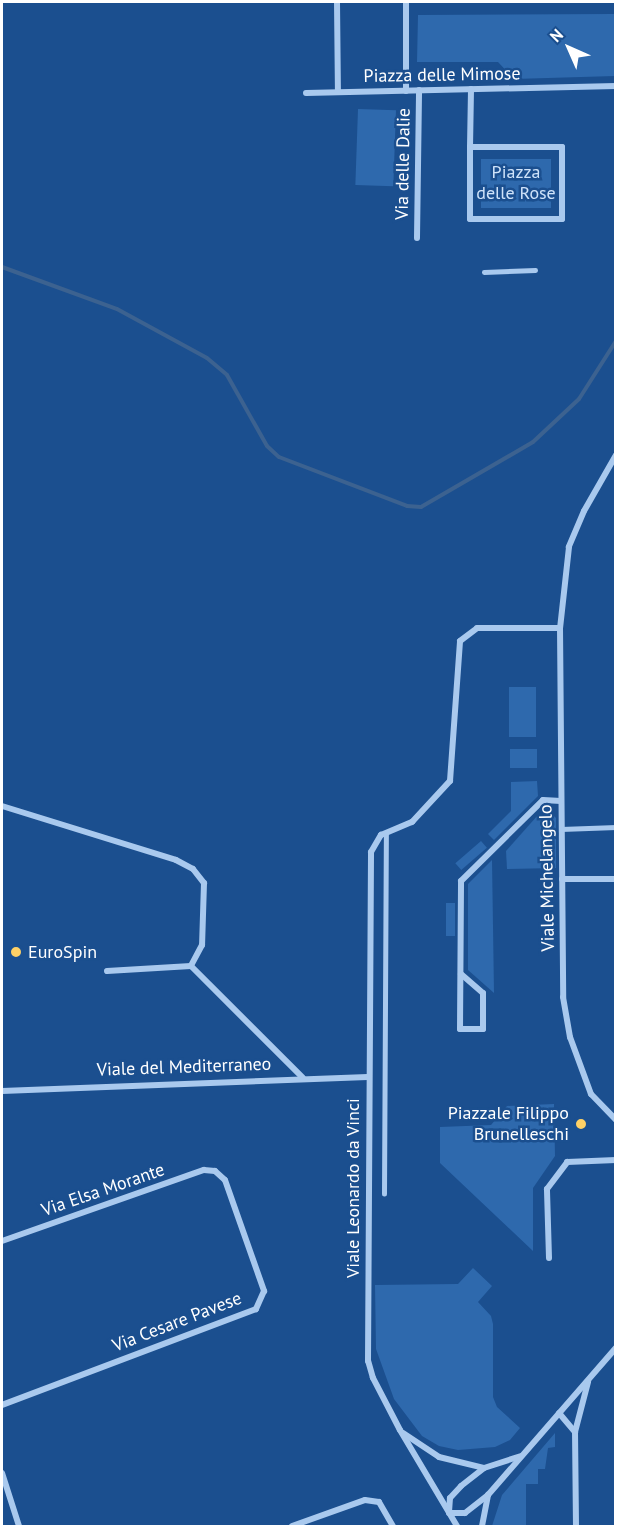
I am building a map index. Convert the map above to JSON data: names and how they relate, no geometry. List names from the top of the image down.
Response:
{
  "streets": {
    "street": [
      "Piazza delle Mimose",
      "Via delle Dalie",
      "Viale Michelangelo",
      "Viale del Mediterraneo",
      "Viale Leonardo da Vinci",
      "Via Elsa Morante",
      "Via Cesare Pavese"
    ]
  },
  "crossings": [
    ["Piazza delle Mimose", "Via delle Dalie"],
    ["Viale del Mediterraneo", "Viale Leonardo da Vinci"],
    ["Via Elsa Morante", "Via Cesare Pavese"]
  ],
  "parks": ["Piazza delle Rose"],
  "places": ["EuroSpin", "Piazzale Filippo Brunelleschi"],
  "north": "top left"
}
